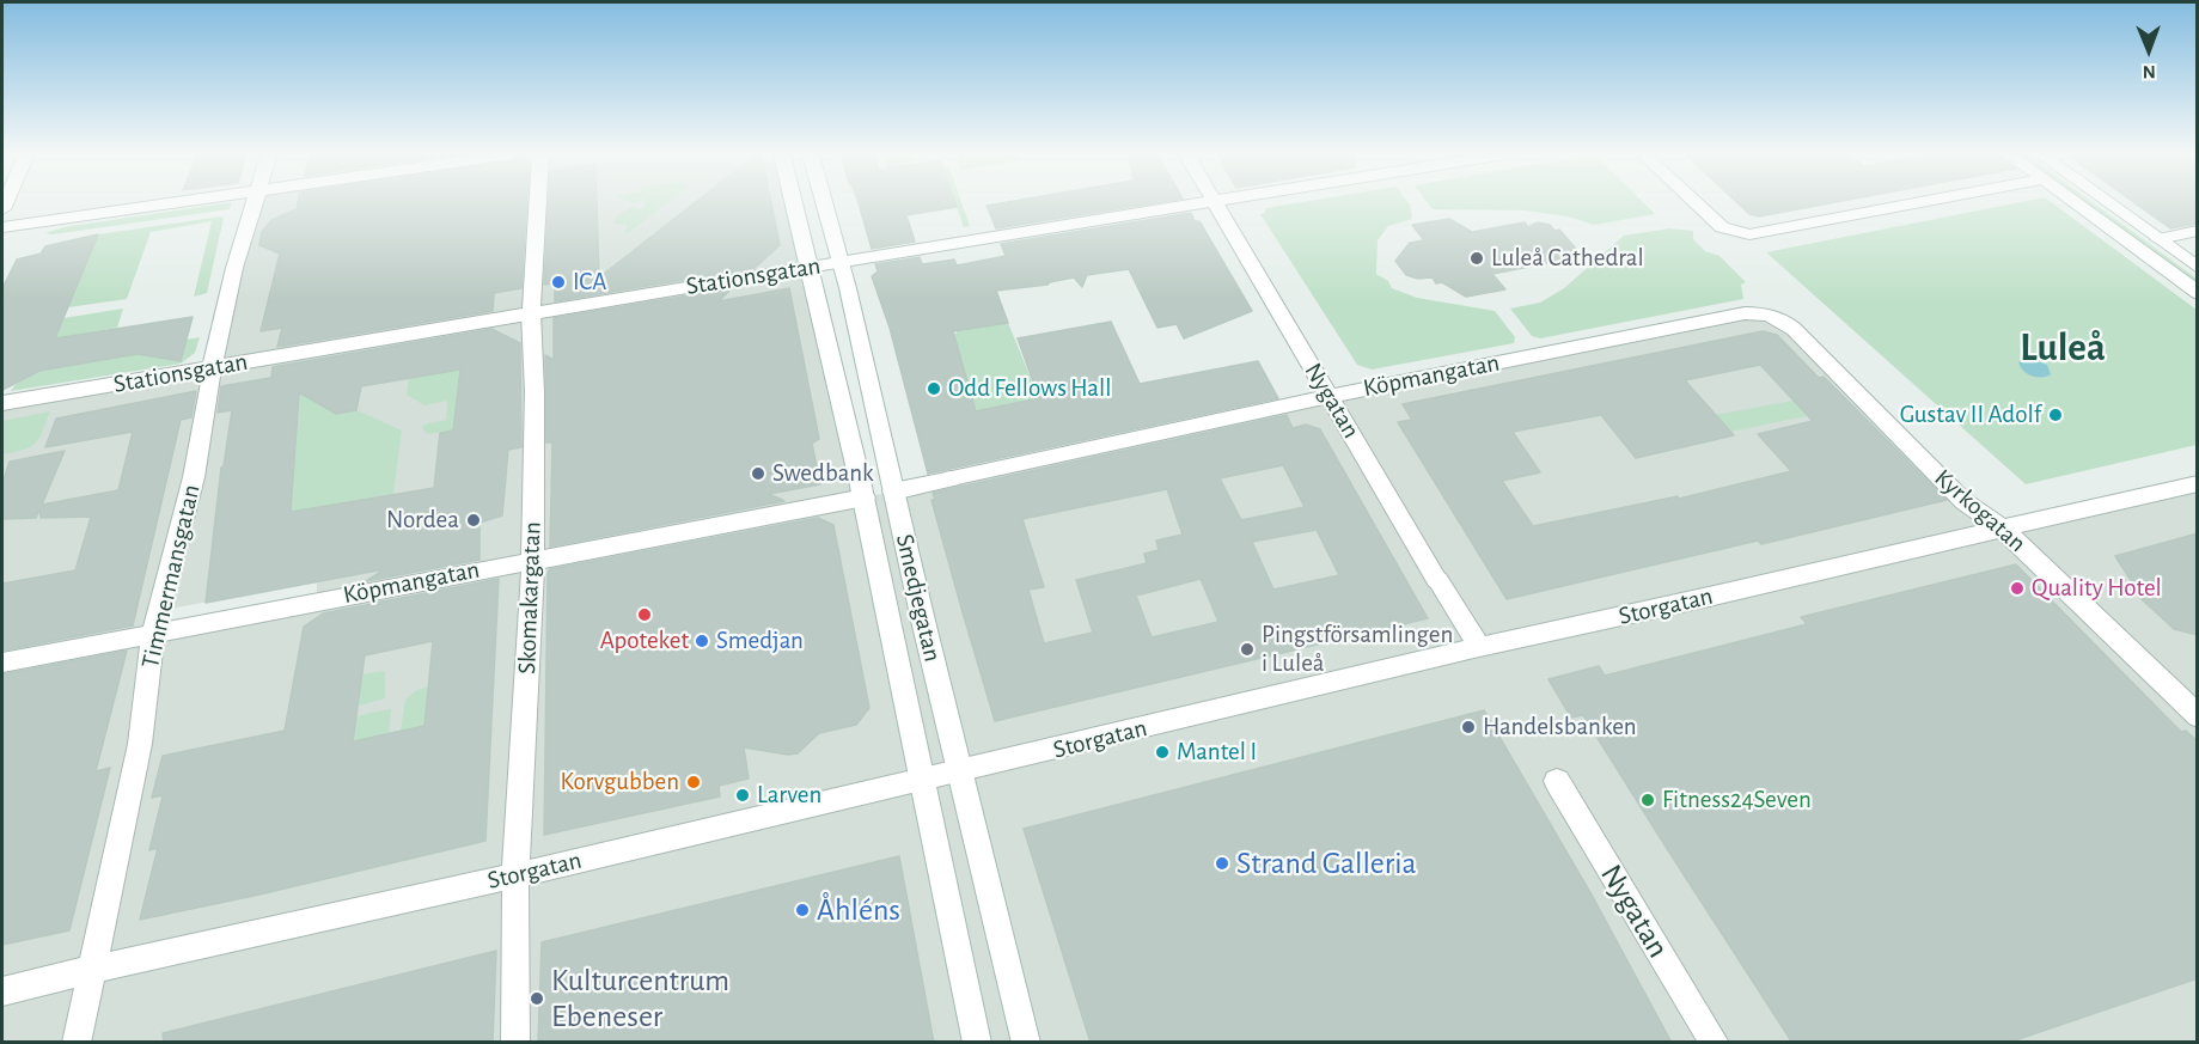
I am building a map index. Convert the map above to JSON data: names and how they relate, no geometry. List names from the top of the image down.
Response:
{
  "streets": {
    "street": [
      "Stationsgatan",
      "Köpmangatan",
      "Nygatan",
      "Kyrkogatan",
      "Timmermansgatan",
      "Skomakargatan",
      "Smedjegatan",
      "Storgatan"
    ]
  },
  "crossings": [
    ["Stationsgatan", "Timmermansgatan"],
    ["Stationsgatan", "Skomakargatan"],
    ["Stationsgatan", "Smedjegatan"],
    ["Köpmangatan", "Nygatan"],
    ["Köpmangatan", "Kyrkogatan"],
    ["Köpmangatan", "Timmermansgatan"],
    ["Köpmangatan", "Skomakargatan"],
    ["Köpmangatan", "Smedjegatan"],
    ["Nygatan", "Storgatan"],
    ["Kyrkogatan", "Storgatan"],
    ["Timmermansgatan", "Storgatan"],
    ["Skomakargatan", "Storgatan"],
    ["Smedjegatan", "Storgatan"]
  ],
  "districts": ["Luleå"],
  "places": [
    "Luleå Cathedral",
    "ICA",
    "Odd Fellows Hall",
    "Gustav II Adolf",
    "Swedbank",
    "Nordea",
    "Quality Hotel",
    "Apoteket",
    "Smedjan",
    "Pingstförsamlingen i Luleå",
    "Handelsbanken",
    "Mantel I",
    "Korvgubben",
    "Larven",
    "Fitness24Seven",
    "Strand Galleria",
    "Åhléns",
    "Kulturcentrum Ebeneser"
  ],
  "north": "bottom"
}
